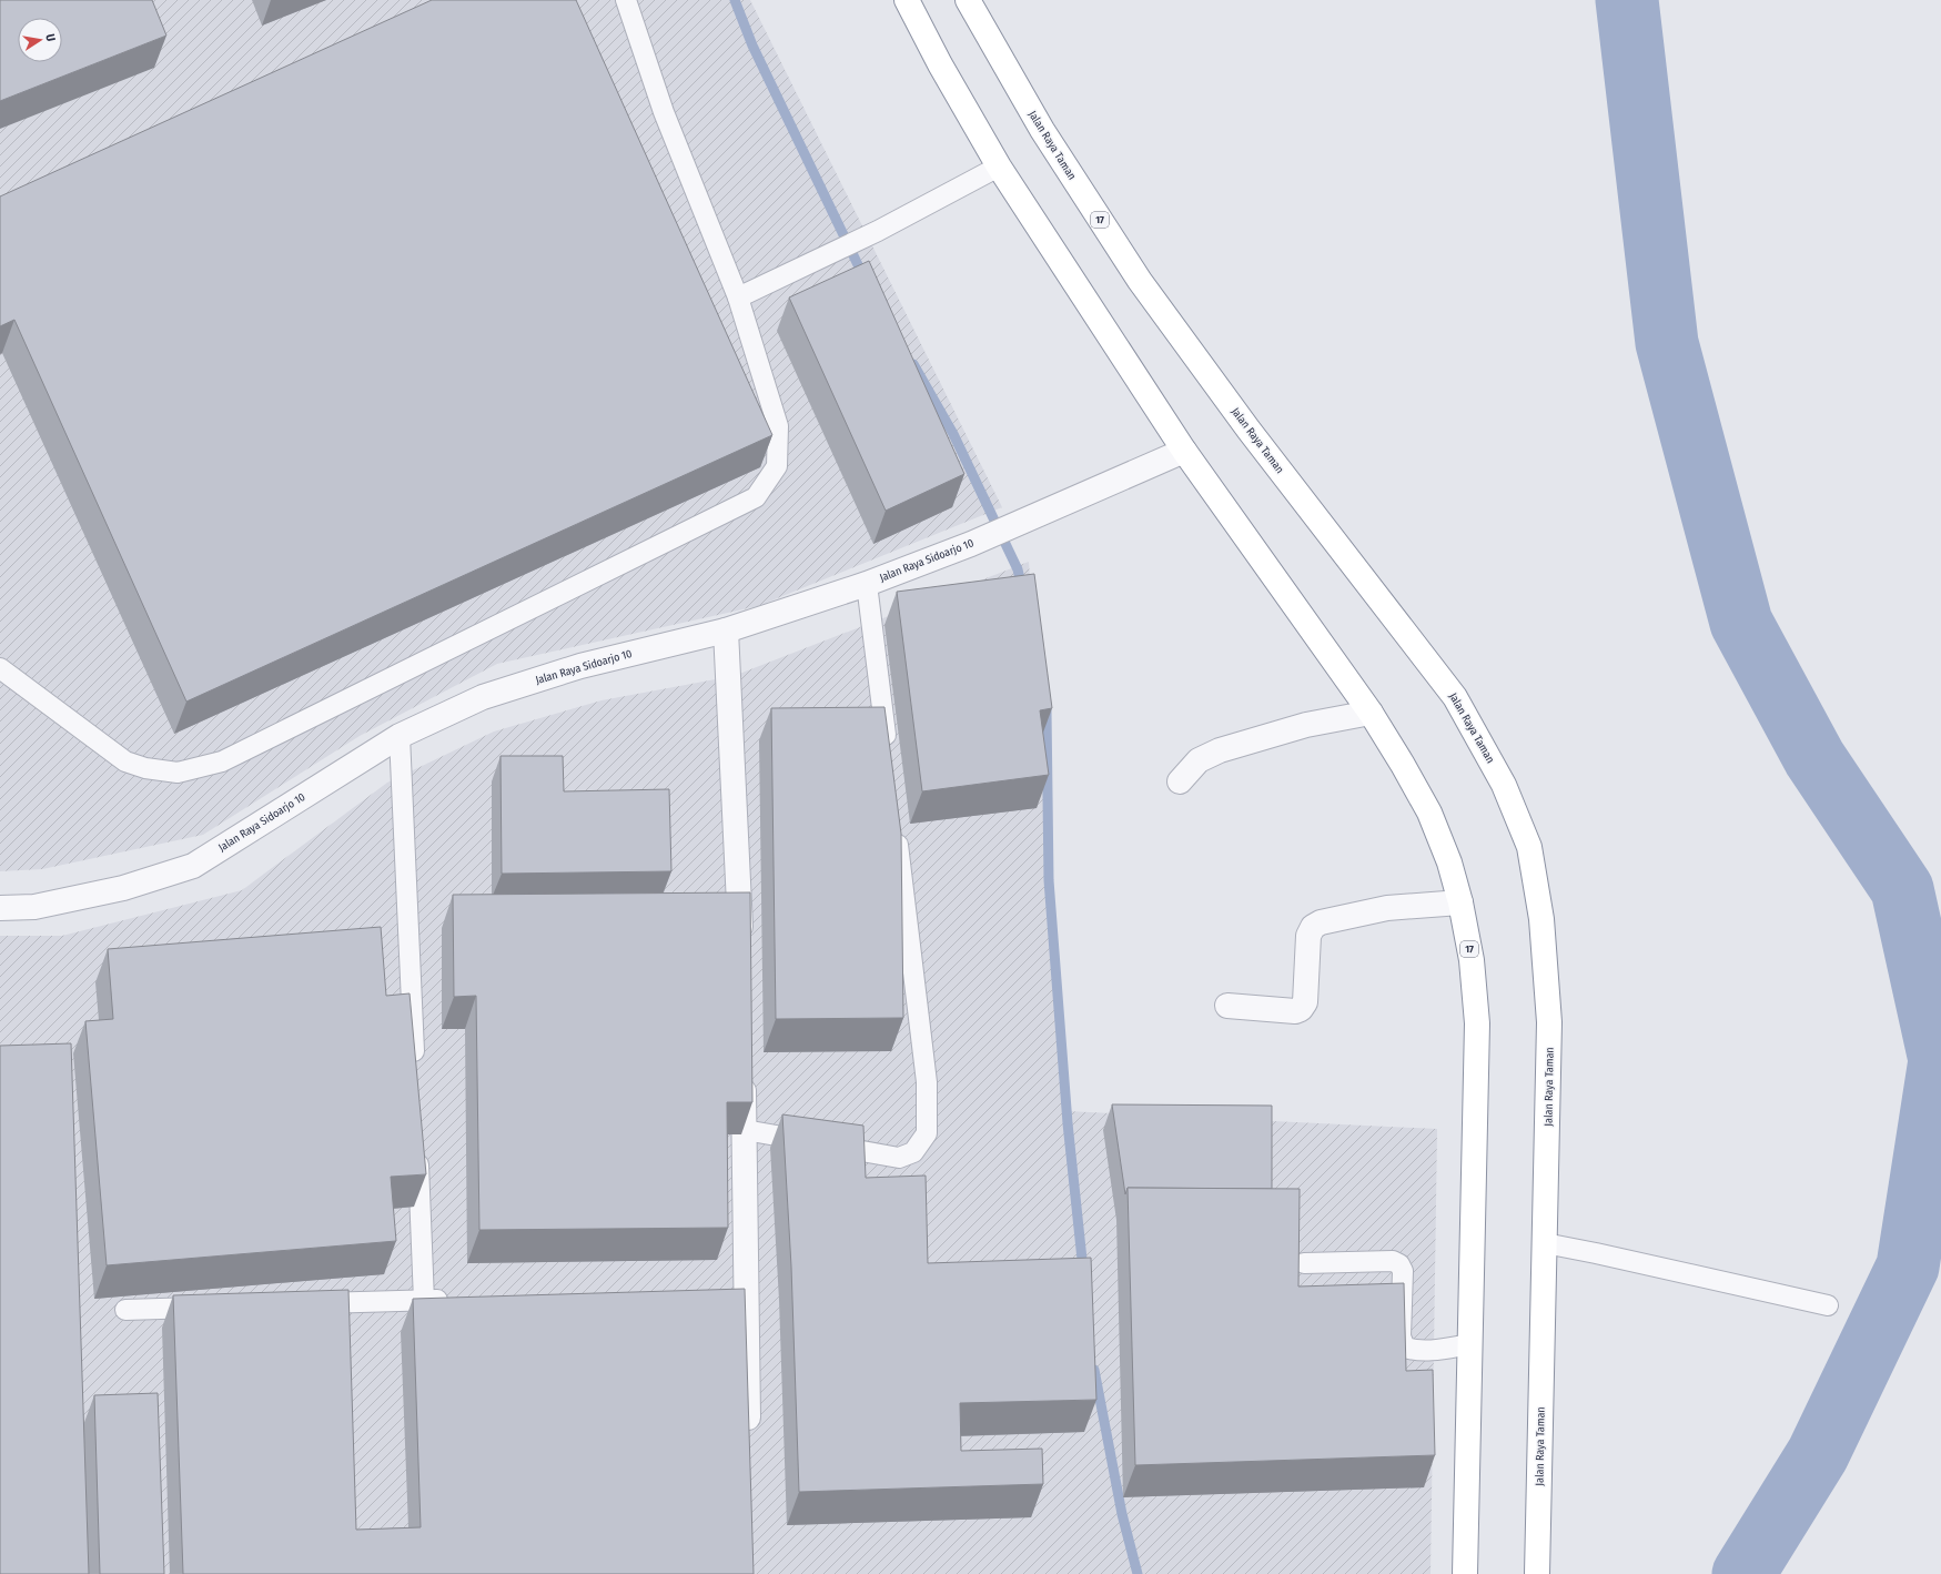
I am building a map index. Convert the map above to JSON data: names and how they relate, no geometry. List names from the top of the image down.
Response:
{
  "streets": {
    "highway": ["Jalan Raya Taman", "17"],
    "street": ["Jalan Raya Sidoarjo 10"]
  },
  "crossings": [
    ["17", "Jalan Raya Sidoarjo 10"]
  ],
  "north": "right"
}
